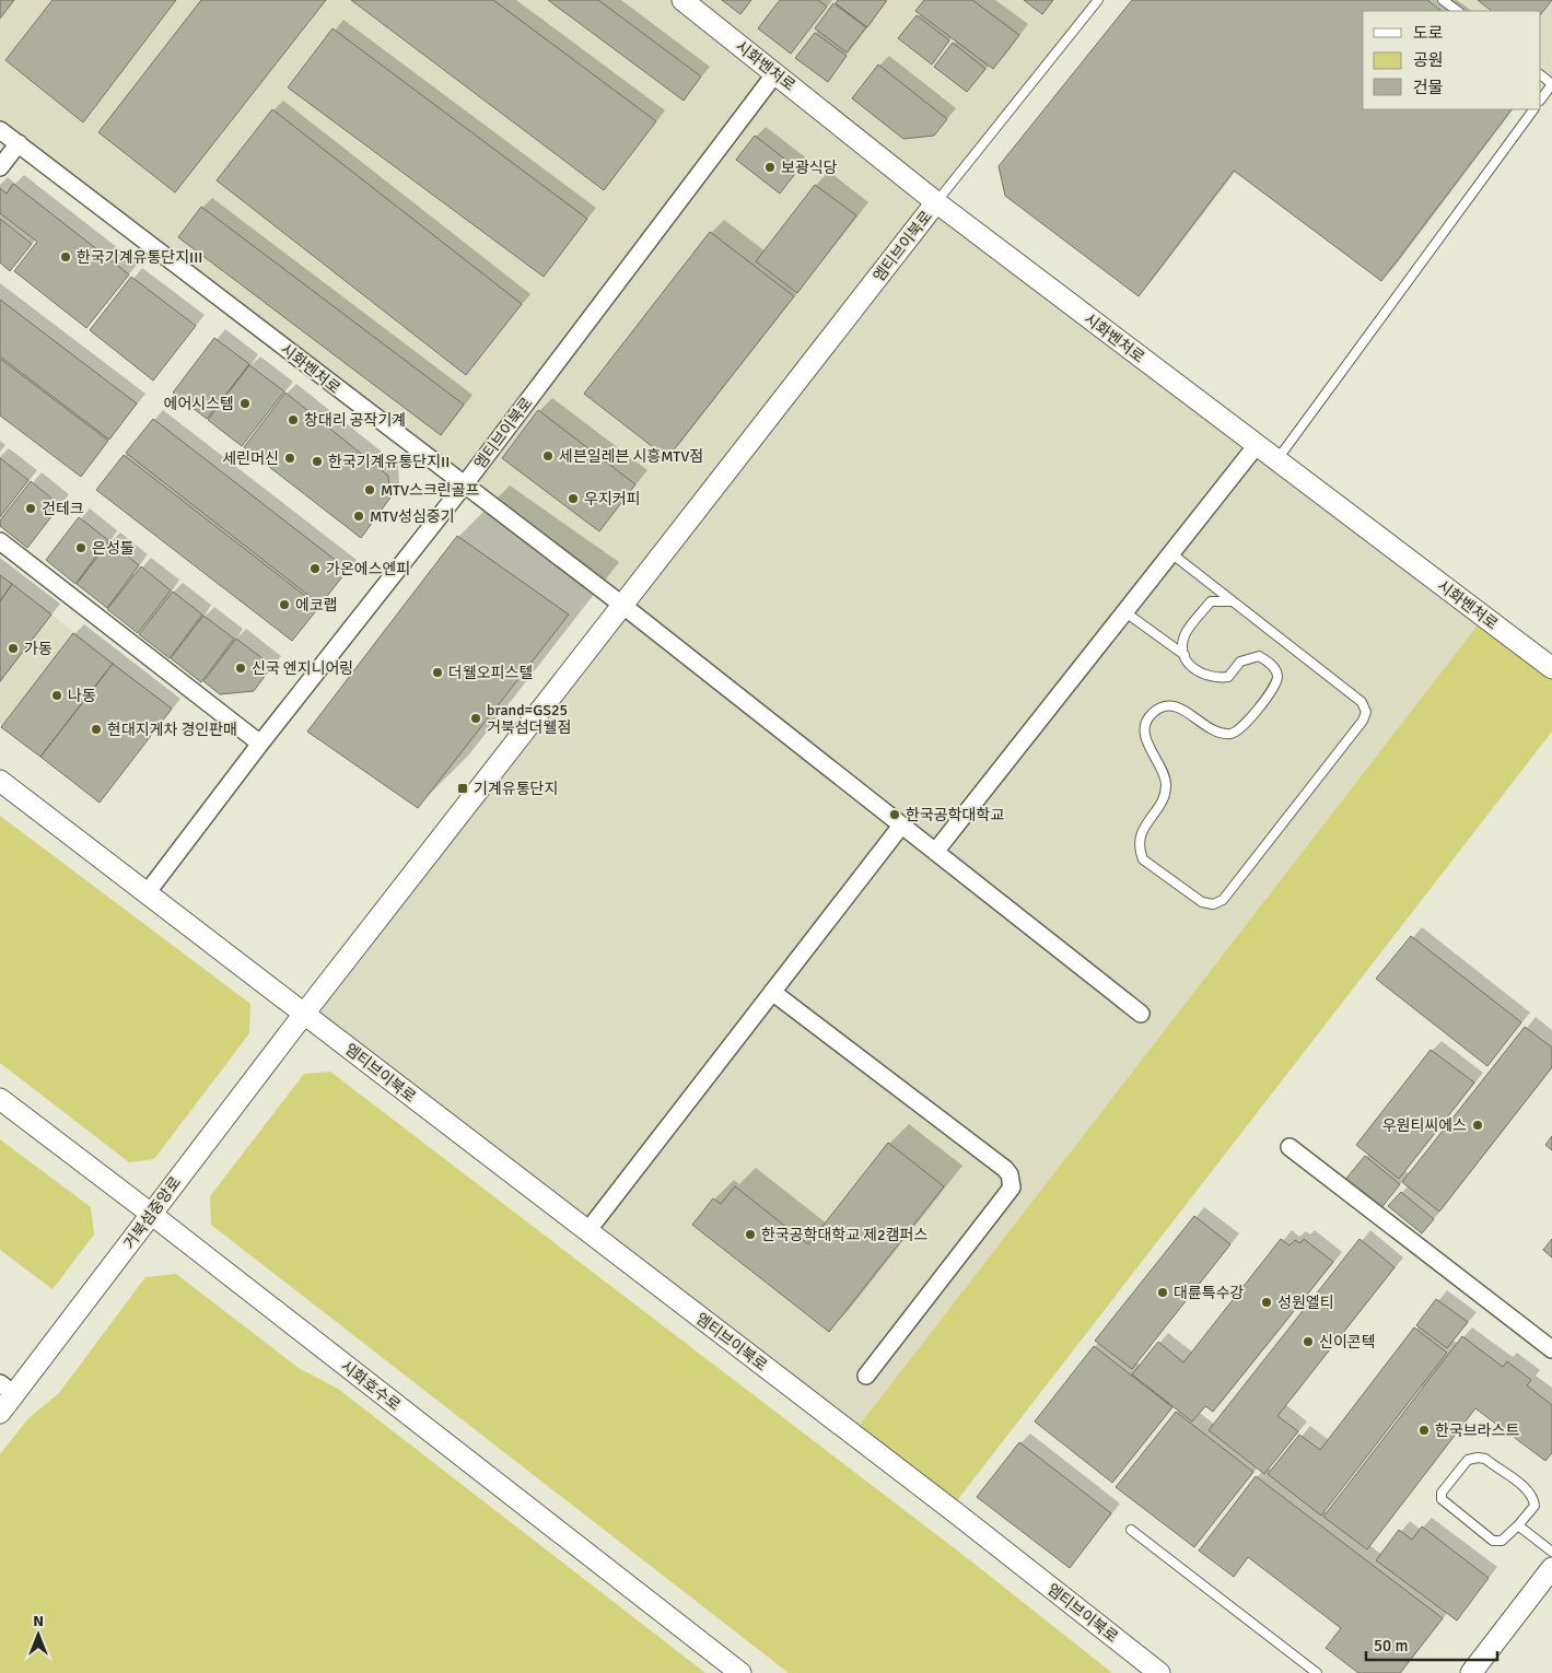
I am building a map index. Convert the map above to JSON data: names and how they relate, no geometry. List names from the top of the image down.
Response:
{
  "streets": {
    "street": [
      "시화벤처로",
      "엠티브이북로",
      "거북섬중앙로",
      "시화호수로"
    ]
  },
  "crossings": [
    ["시화벤처로", "엠티브이북로"],
    ["엠티브이북로", "거북섬중앙로"],
    ["거북섬중앙로", "시화호수로"]
  ],
  "places": {
    "other": [
      "보광식당",
      "한국기계유통단지III",
      "에어시스템",
      "창대리 공작기계",
      "세븐일레븐 시흥MTV점",
      "세린머신",
      "한국기계유통단지II",
      "MTV스크린골프",
      "우지커피",
      "건테크",
      "MTV성심중기",
      "은성툴",
      "가온에스엔피",
      "에코랩",
      "가동",
      "신국 엔지니어링",
      "더웰오피스텔",
      "나동",
      "brand=GS25 거북섬더웰점",
      "현대지게차 경인판매",
      "한국공학대학교",
      "우원티씨에스",
      "한국공학대학교 제2캠퍼스",
      "대륜특수강",
      "성원엘티",
      "신이콘텍",
      "한국브라스트"
    ],
    "transit": ["기계유통단지"]
  },
  "legend": ["도로", "공원", "건물"],
  "scale_bar": "50 m",
  "north": "top"
}
